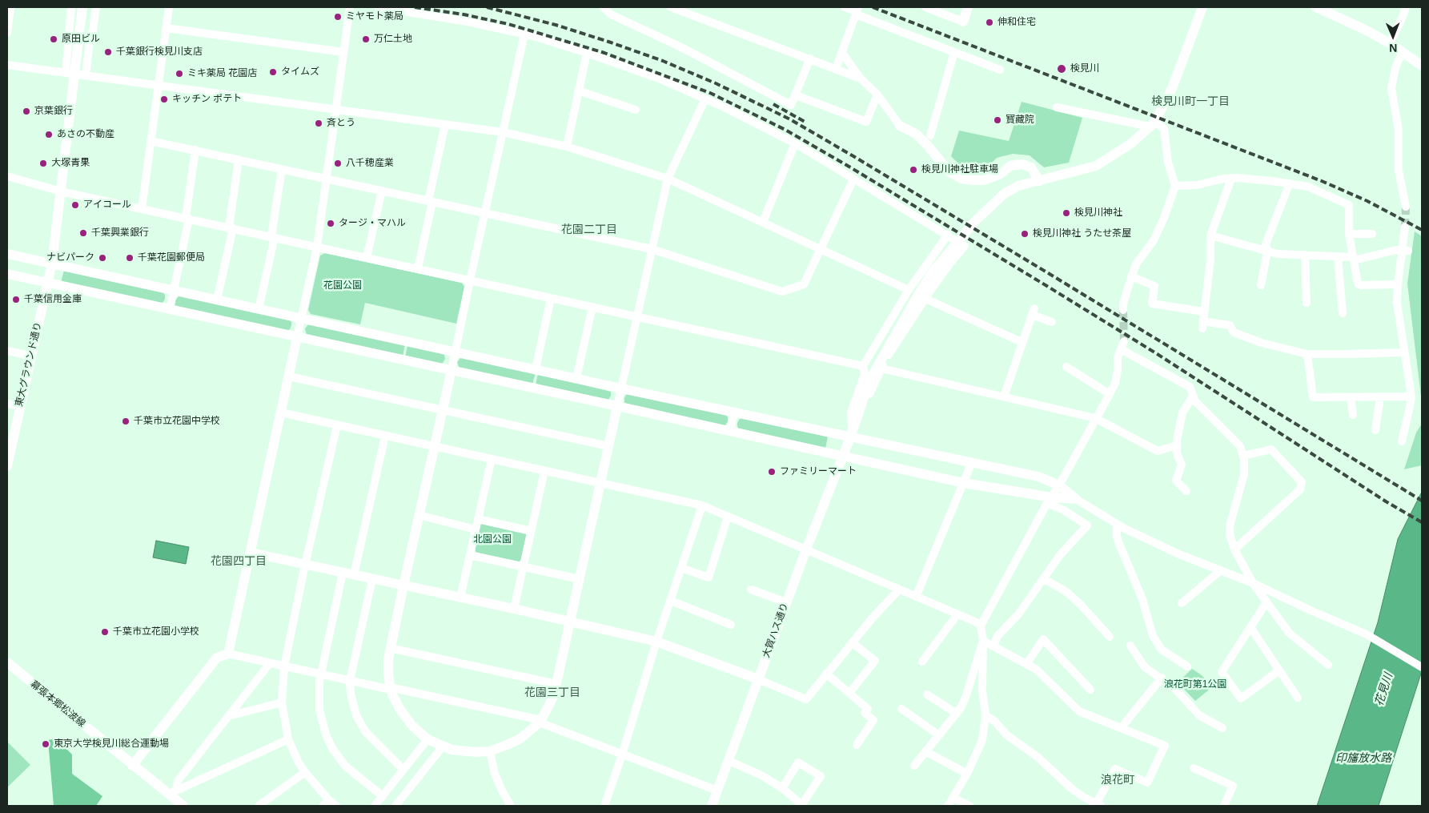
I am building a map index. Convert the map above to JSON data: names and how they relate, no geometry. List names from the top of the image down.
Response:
{
  "streets": {
    "street": ["東大グラウンド通り", "大賀ハス通り", "幕張本郷松波線"]
  },
  "districts": [
    "検見川町一丁目",
    "花園二丁目",
    "花園四丁目",
    "花園三丁目",
    "浪花町"
  ],
  "water": ["花見川", "印旛放水路"],
  "parks": ["花園公園", "北園公園", "浪花町第1公園"],
  "places": [
    "ミヤモト薬局",
    "伸和住宅",
    "原田ビル",
    "万仁土地",
    "千葉銀行検見川支店",
    "検見川",
    "タイムズ",
    "ミキ薬局 花園店",
    "キッチン ポテト",
    "京葉銀行",
    "寳藏院",
    "斉とう",
    "あさの不動産",
    "大塚青果",
    "八千穂産業",
    "検見川神社駐車場",
    "アイコール",
    "検見川神社",
    "タージ・マハル",
    "千葉興業銀行",
    "検見川神社 うたせ茶屋",
    "ナビパーク",
    "千葉花園郵便局",
    "千葉信用金庫",
    "千葉市立花園中学校",
    "ファミリーマート",
    "千葉市立花園小学校",
    "東京大学検見川総合運動場"
  ],
  "north": "bottom"
}
